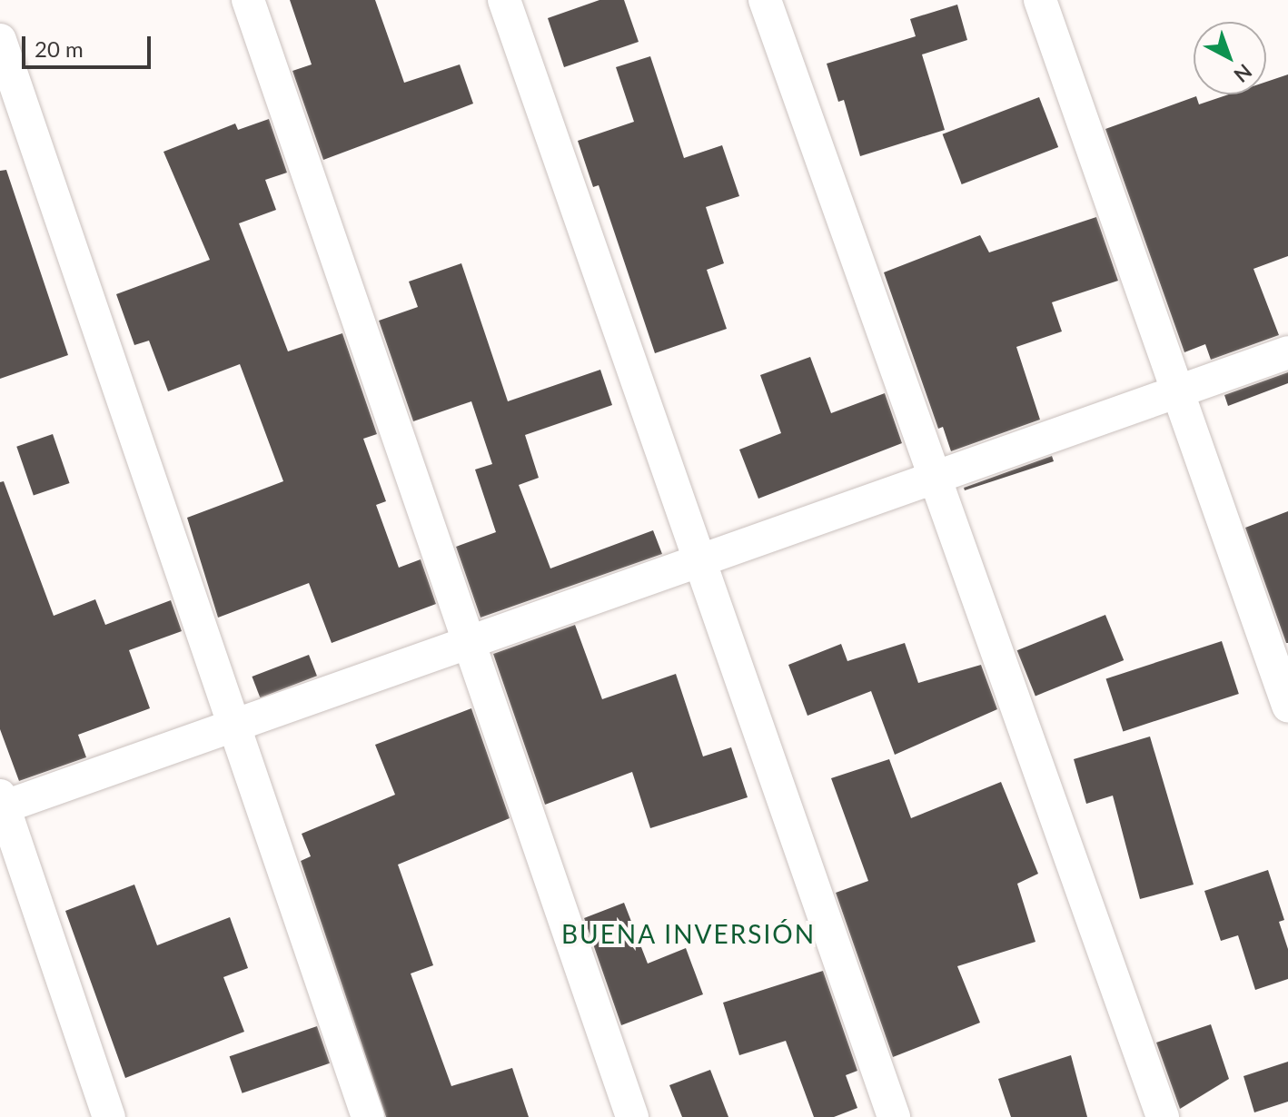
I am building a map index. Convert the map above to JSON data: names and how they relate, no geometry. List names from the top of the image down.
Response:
{
  "districts": ["BUENA INVERSIÓN"],
  "scale_bar": "20 m",
  "north": "bottom right"
}
